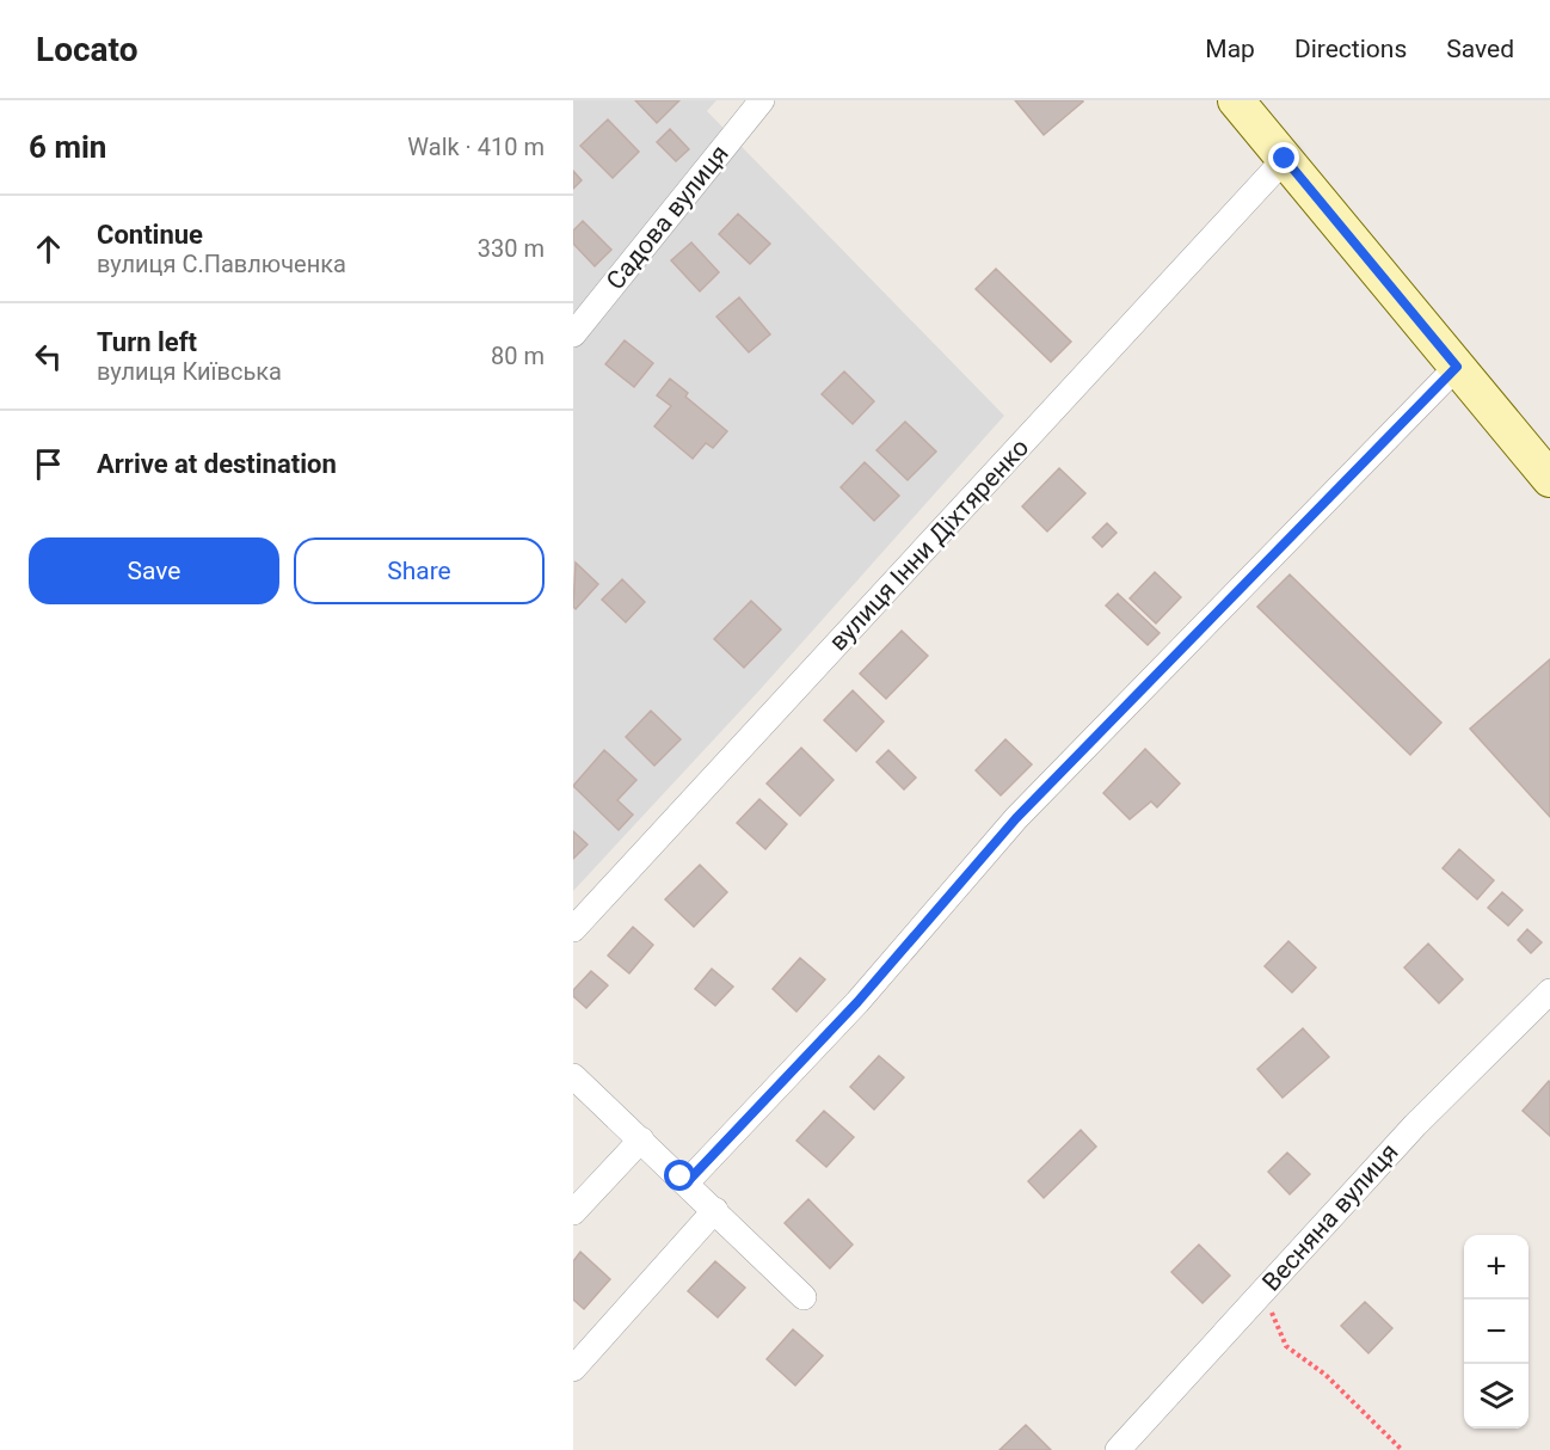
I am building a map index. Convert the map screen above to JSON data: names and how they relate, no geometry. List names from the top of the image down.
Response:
{
  "streets": {
    "street": ["Садова вулиця", "вулиця Інни Діхтяренко", "Весняна вулиця"]
  },
  "page": {
    "header": "Locato",
    "nav": ["Map", "Directions", "Saved"],
    "heading": ["6 min", "Walk · 410 m"],
    "list": [
      ["Continue", "вулиця С.Павлюченка", "330 m"],
      ["Turn left", "вулиця Київська", "80 m"],
      "Arrive at destination"
    ],
    "buttons": ["Save", "Share"],
    "map_buttons": ["+", "−"]
  }
}
